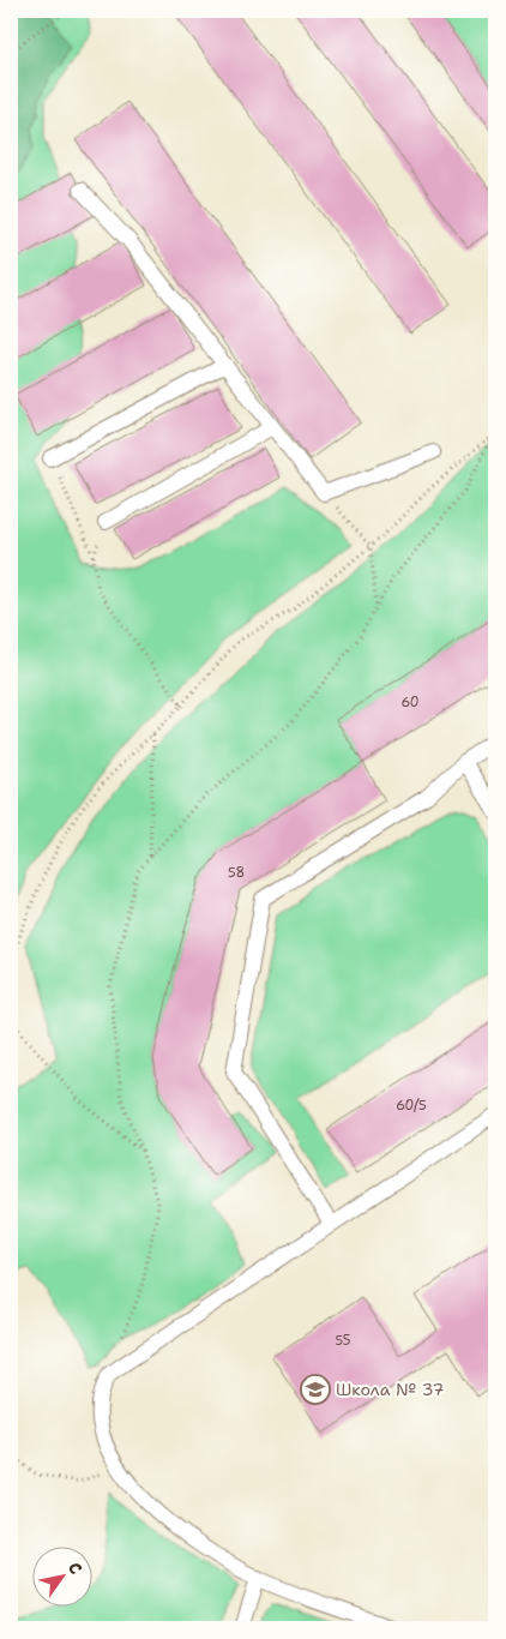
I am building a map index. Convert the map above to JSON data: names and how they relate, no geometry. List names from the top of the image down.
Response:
{
  "places": {
    "school or university": ["Школа № 37"]
  },
  "house_numbers": [
    "60",
    "58",
    "60/5",
    "55"
  ],
  "north": "top right"
}
